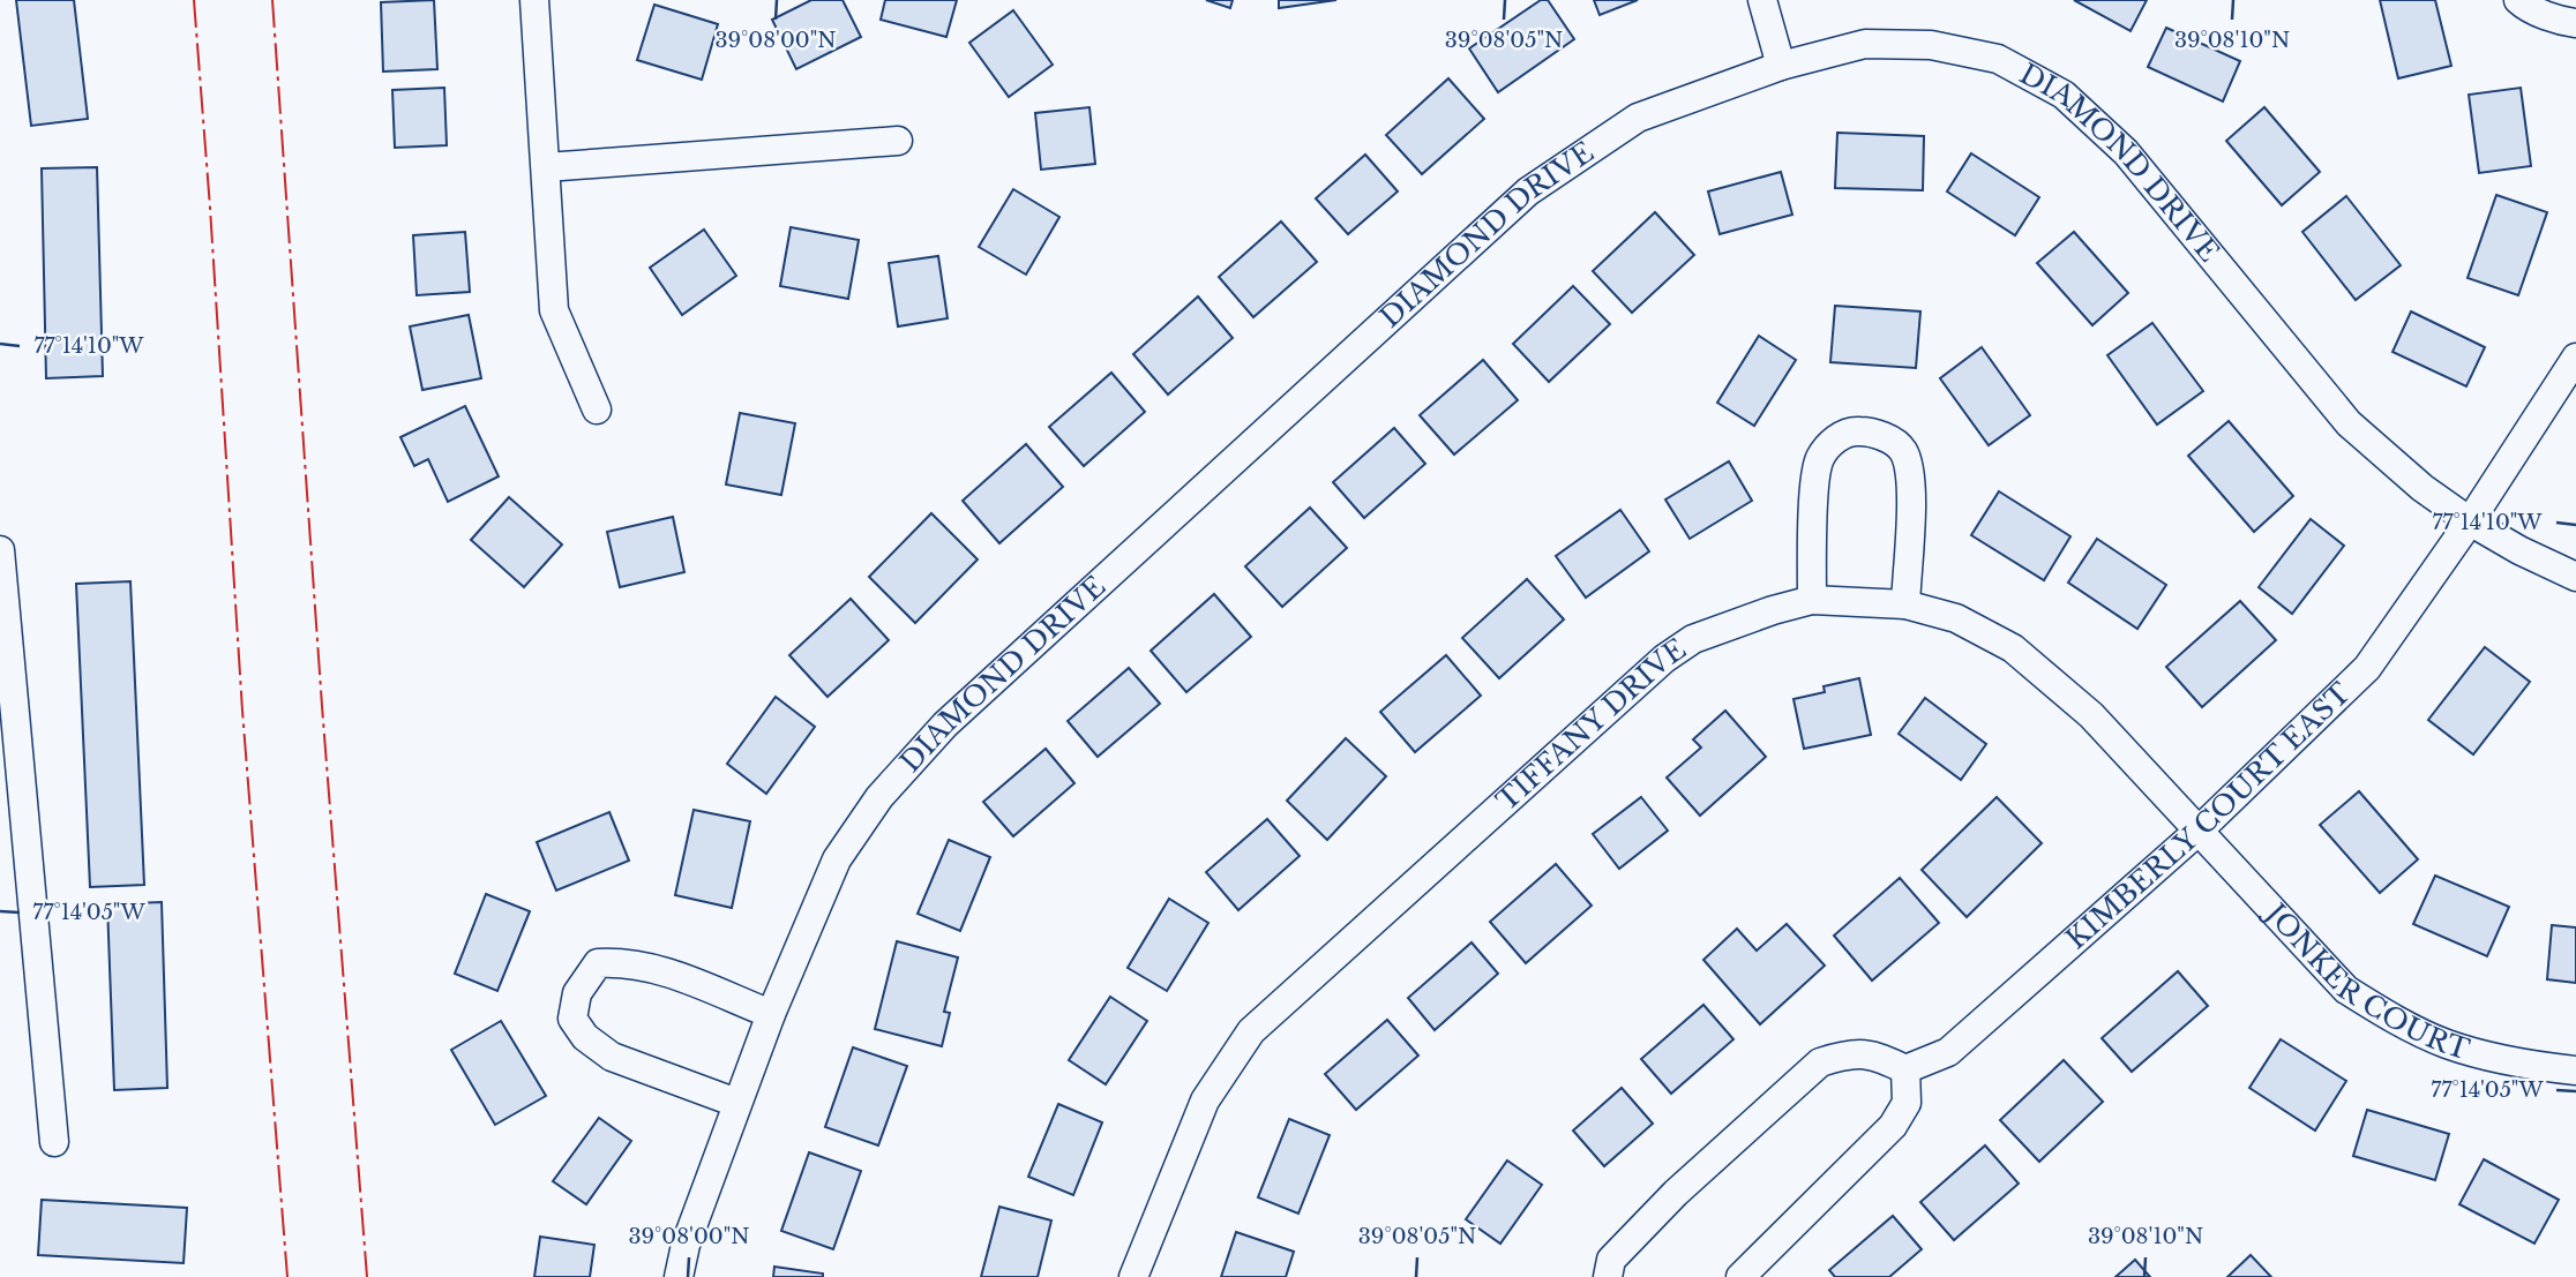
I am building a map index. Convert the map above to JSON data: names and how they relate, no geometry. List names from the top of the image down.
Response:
{
  "streets": {
    "street": [
      "DIAMOND DRIVE",
      "TIFFANY DRIVE",
      "KIMBERLY COURT EAST",
      "JONKER COURT"
    ]
  },
  "crossings": [
    ["DIAMOND DRIVE", "KIMBERLY COURT EAST"],
    ["TIFFANY DRIVE", "KIMBERLY COURT EAST"],
    ["TIFFANY DRIVE", "JONKER COURT"],
    ["KIMBERLY COURT EAST", "JONKER COURT"]
  ],
  "coordinates": [
    "39°08'00\"N",
    "39°08'05\"N",
    "39°08'10\"N",
    "77°14'10\"W",
    "77°14'05\"W"
  ]
}
